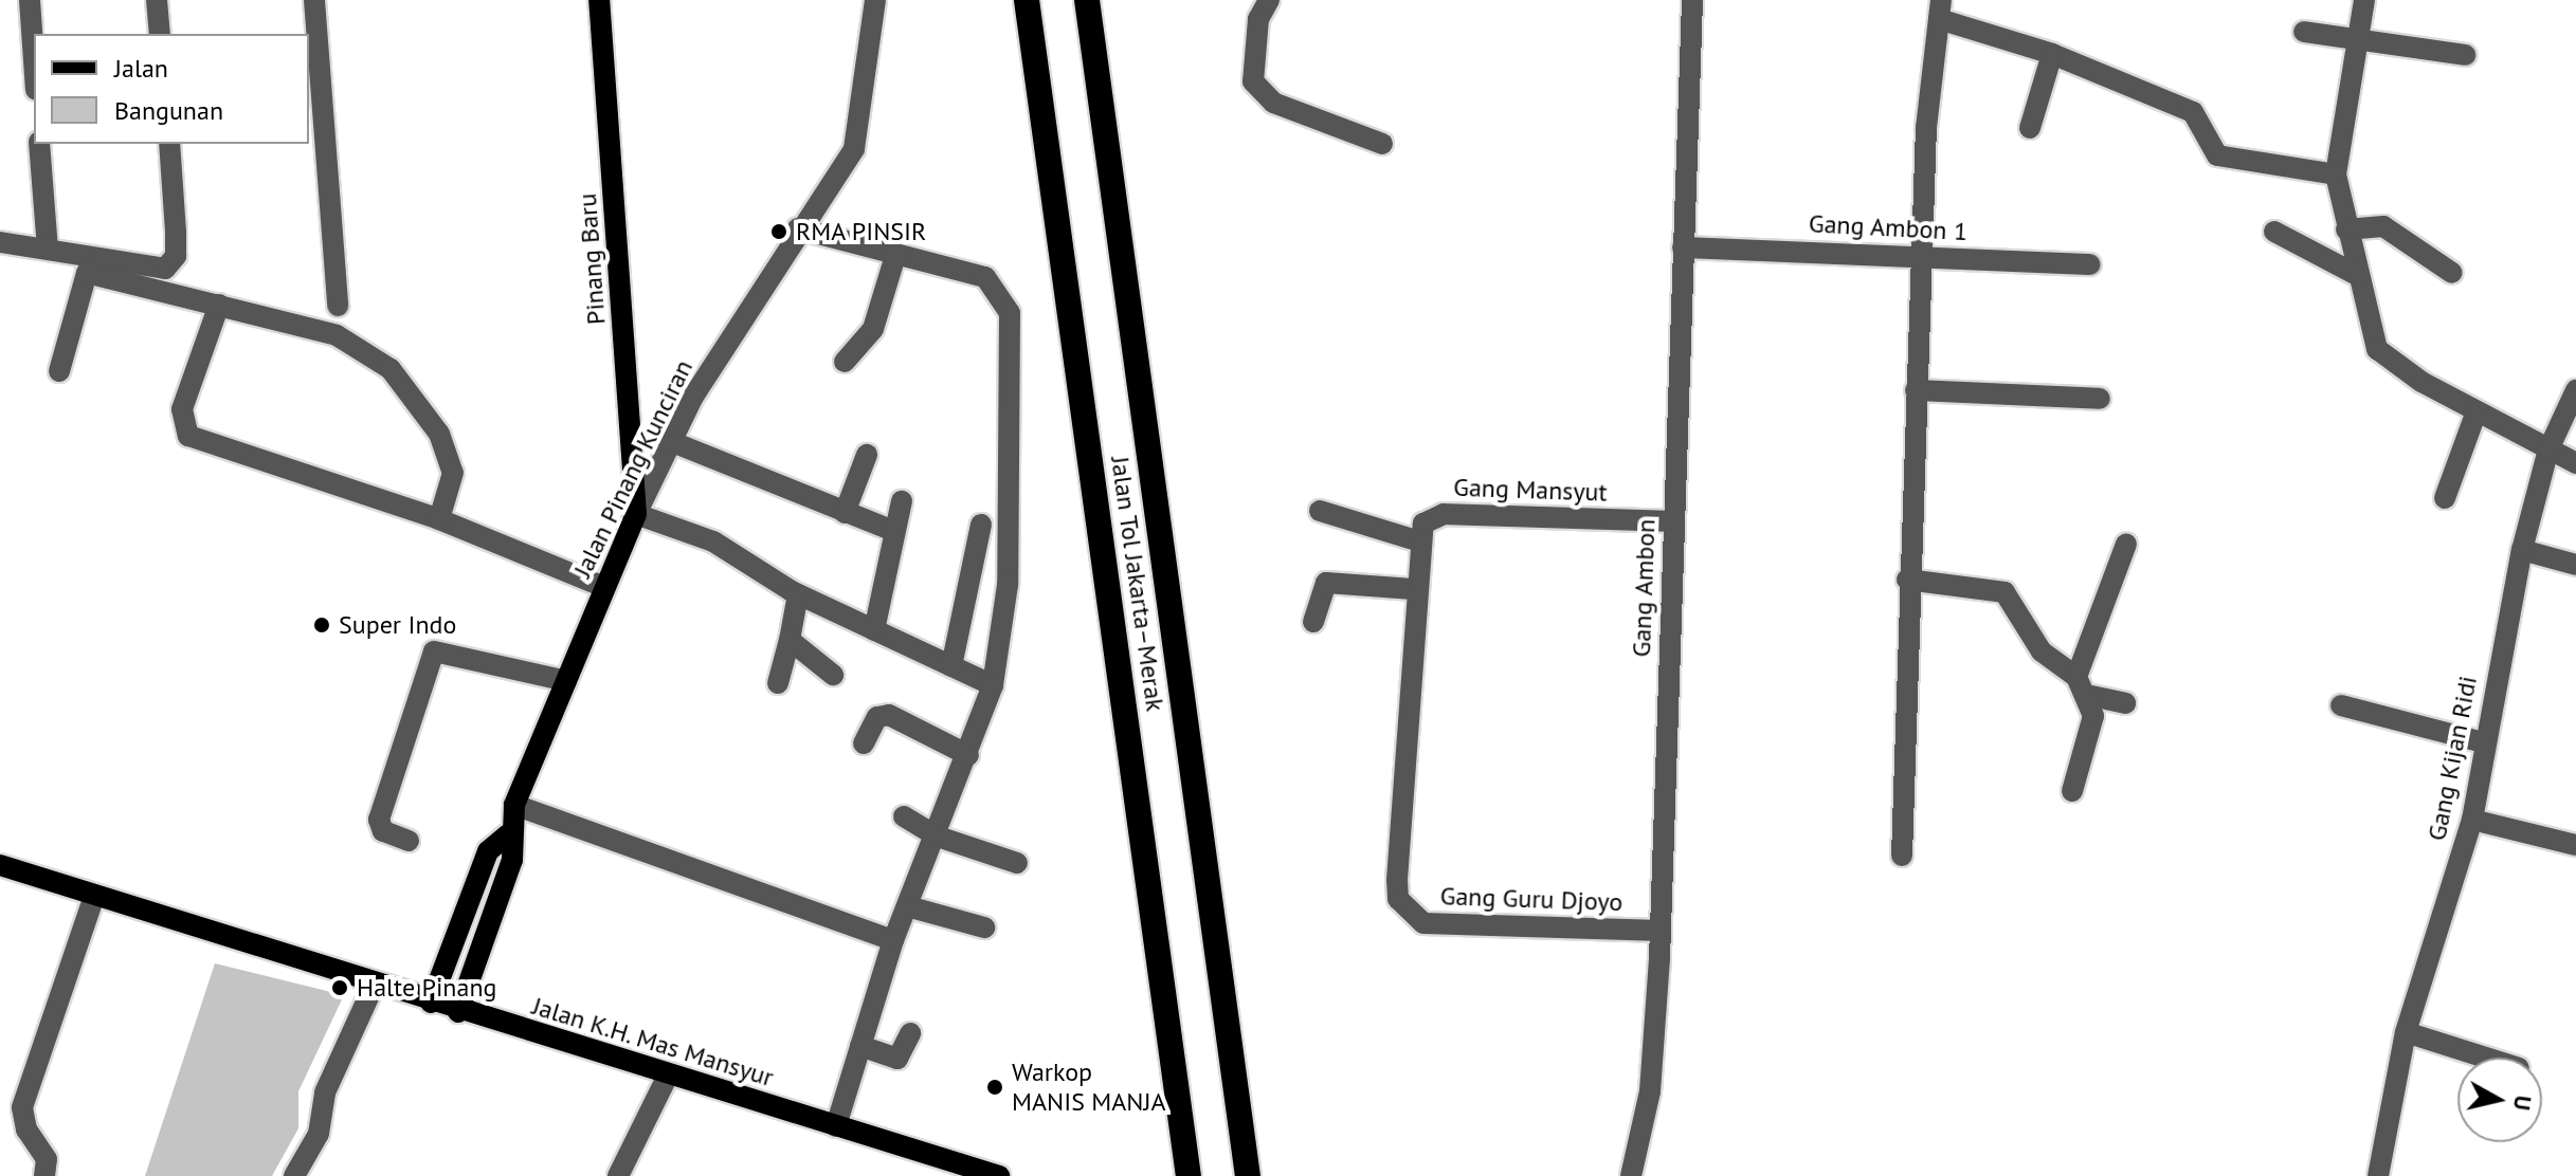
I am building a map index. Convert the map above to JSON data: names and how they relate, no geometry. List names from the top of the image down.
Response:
{
  "streets": {
    "highway": ["Jalan Tol Jakarta–Merak"],
    "main road": ["Pinang Baru", "Jalan Pinang Kunciran", "Jalan K.H. Mas Mansyur"],
    "street": [
      "Gang Ambon 1",
      "Gang Mansyut",
      "Gang Ambon",
      "Gang Kijan Ridi",
      "Gang Guru Djoyo"
    ]
  },
  "crossings": [
    ["Gang Ambon 1", "Gang Ambon"],
    ["Pinang Baru", "Jalan Pinang Kunciran"],
    ["Jalan Pinang Kunciran", "Jalan K.H. Mas Mansyur"],
    ["Gang Mansyut", "Gang Ambon"],
    ["Gang Ambon", "Gang Guru Djoyo"]
  ],
  "places": [
    "RMA PINSIR",
    "Super Indo",
    "Halte Pinang",
    "Warkop MANIS MANJA"
  ],
  "legend": ["Jalan", "Bangunan"],
  "north": "right"
}
